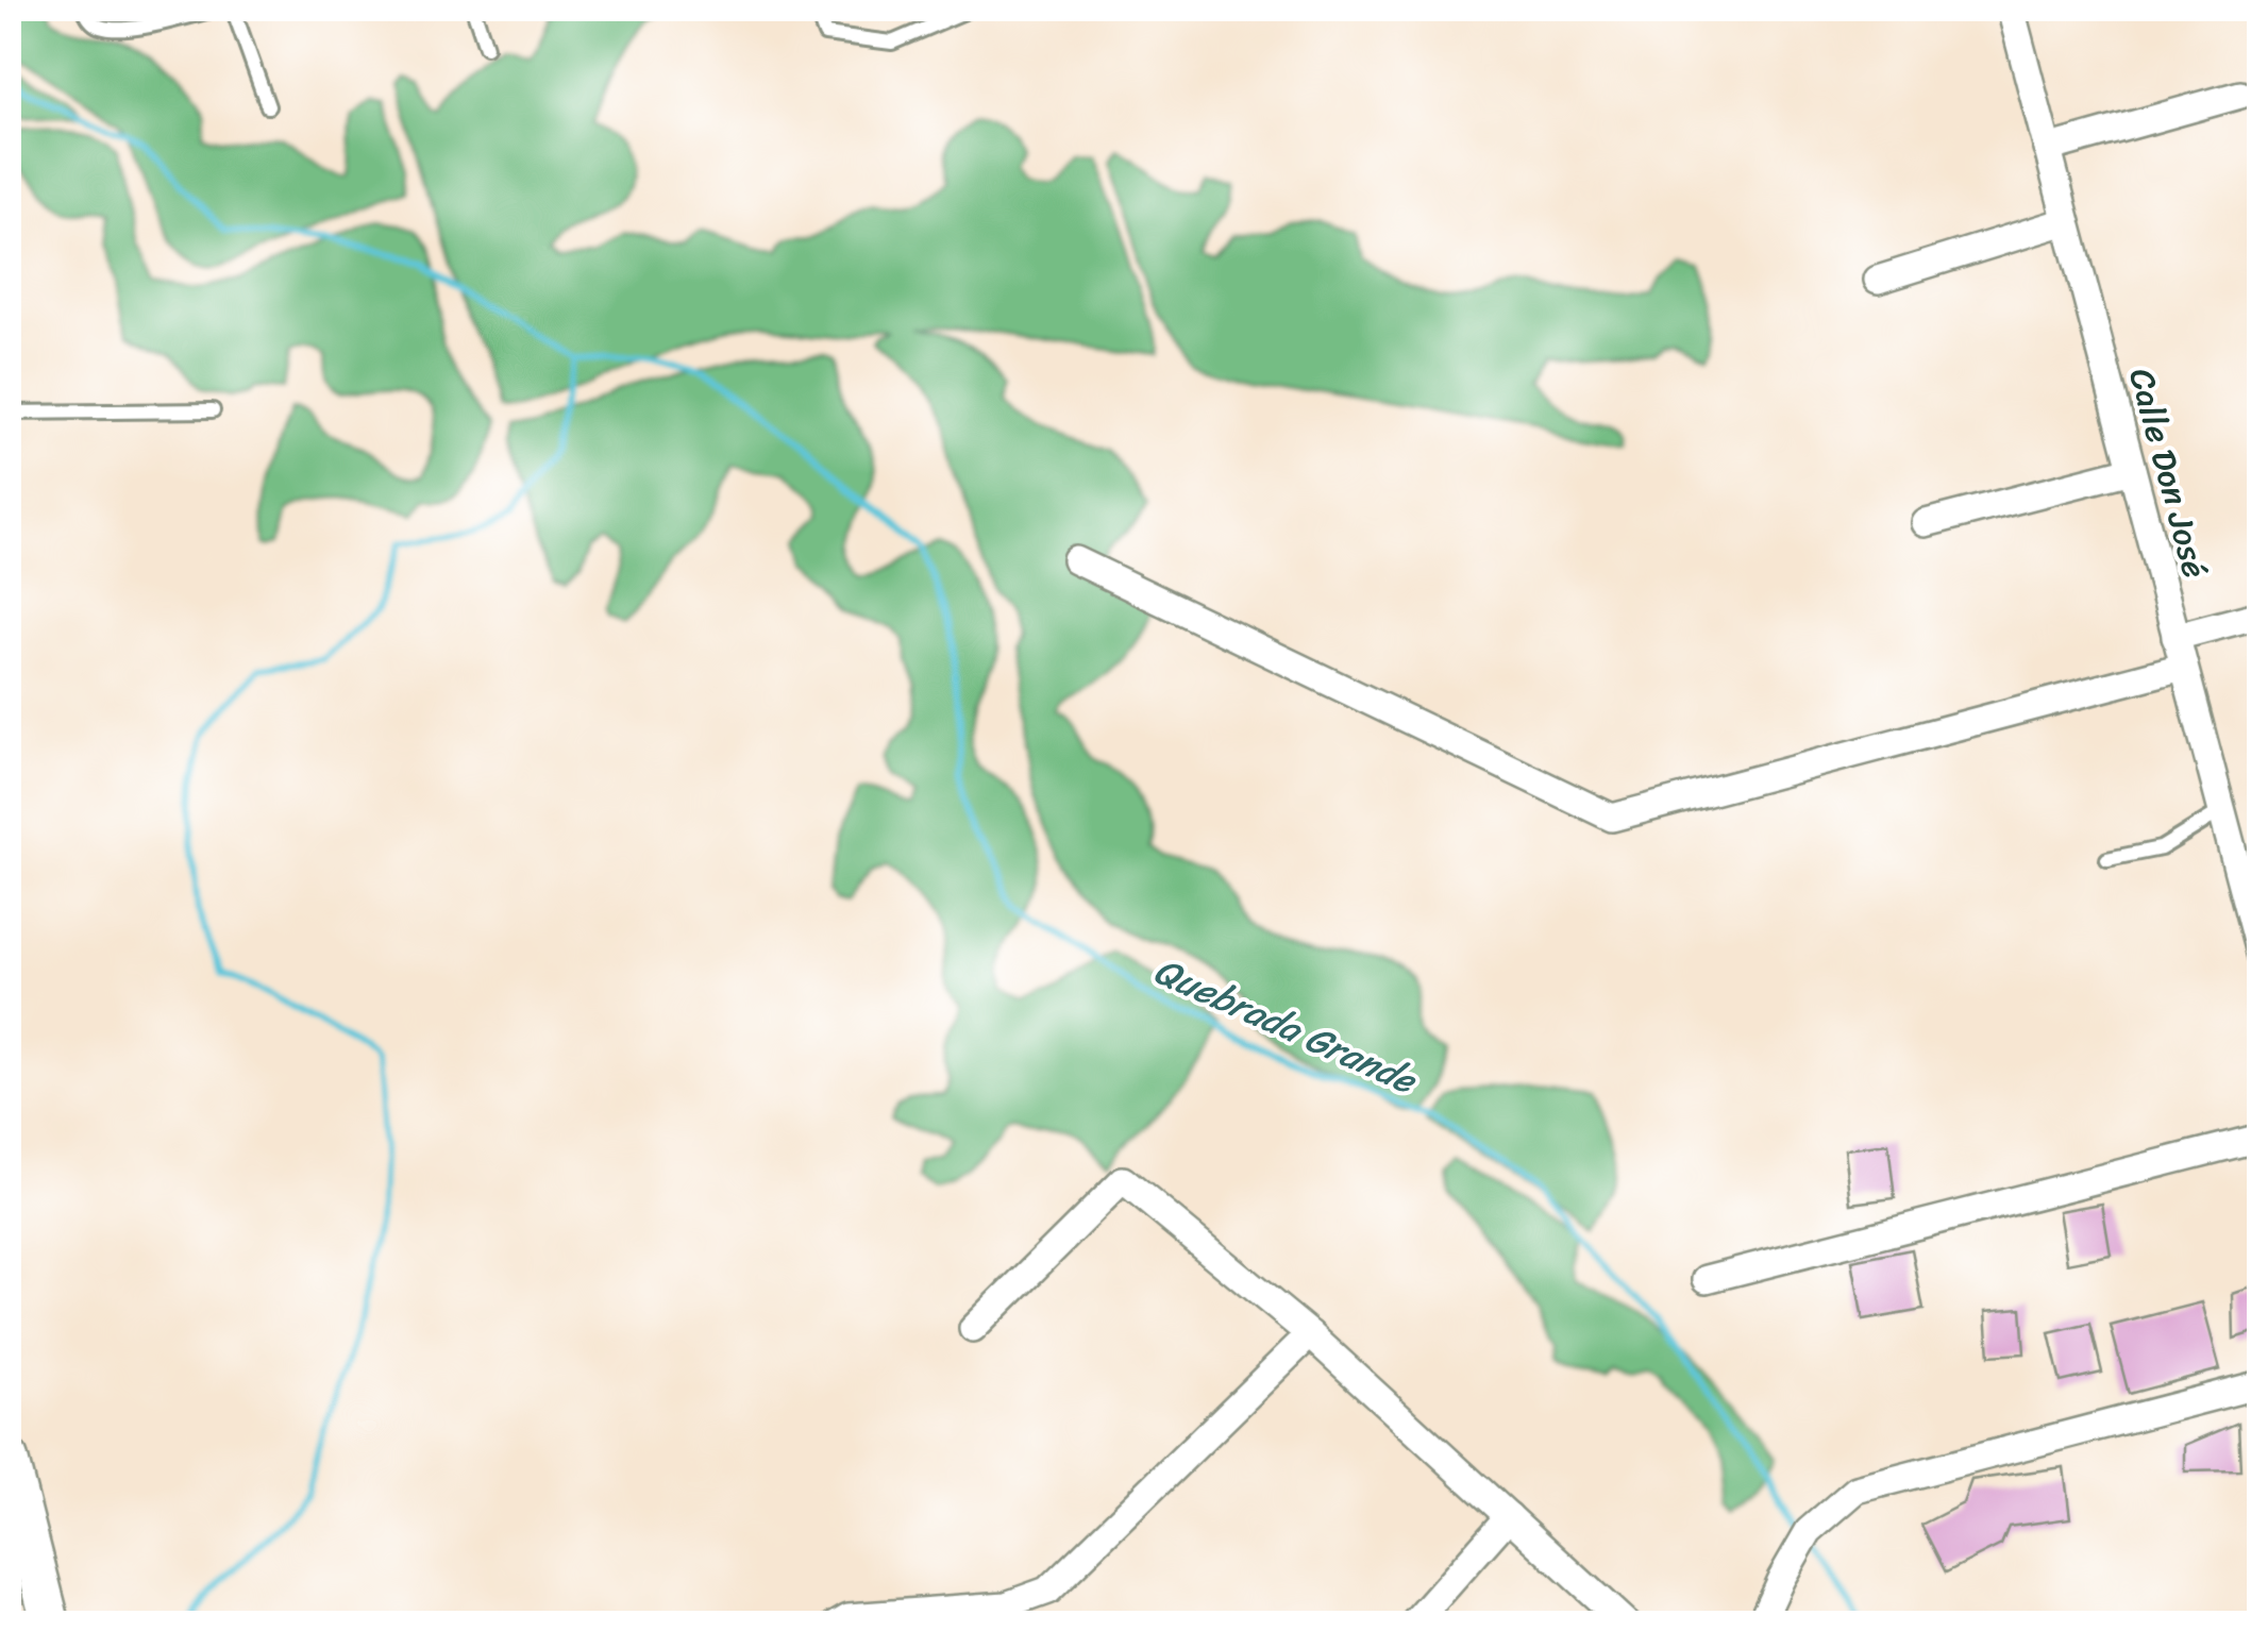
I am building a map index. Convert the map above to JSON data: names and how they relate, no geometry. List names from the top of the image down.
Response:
{
  "streets": {
    "street": ["Calle Don José"]
  },
  "water": ["Quebrada Grande"]
}
